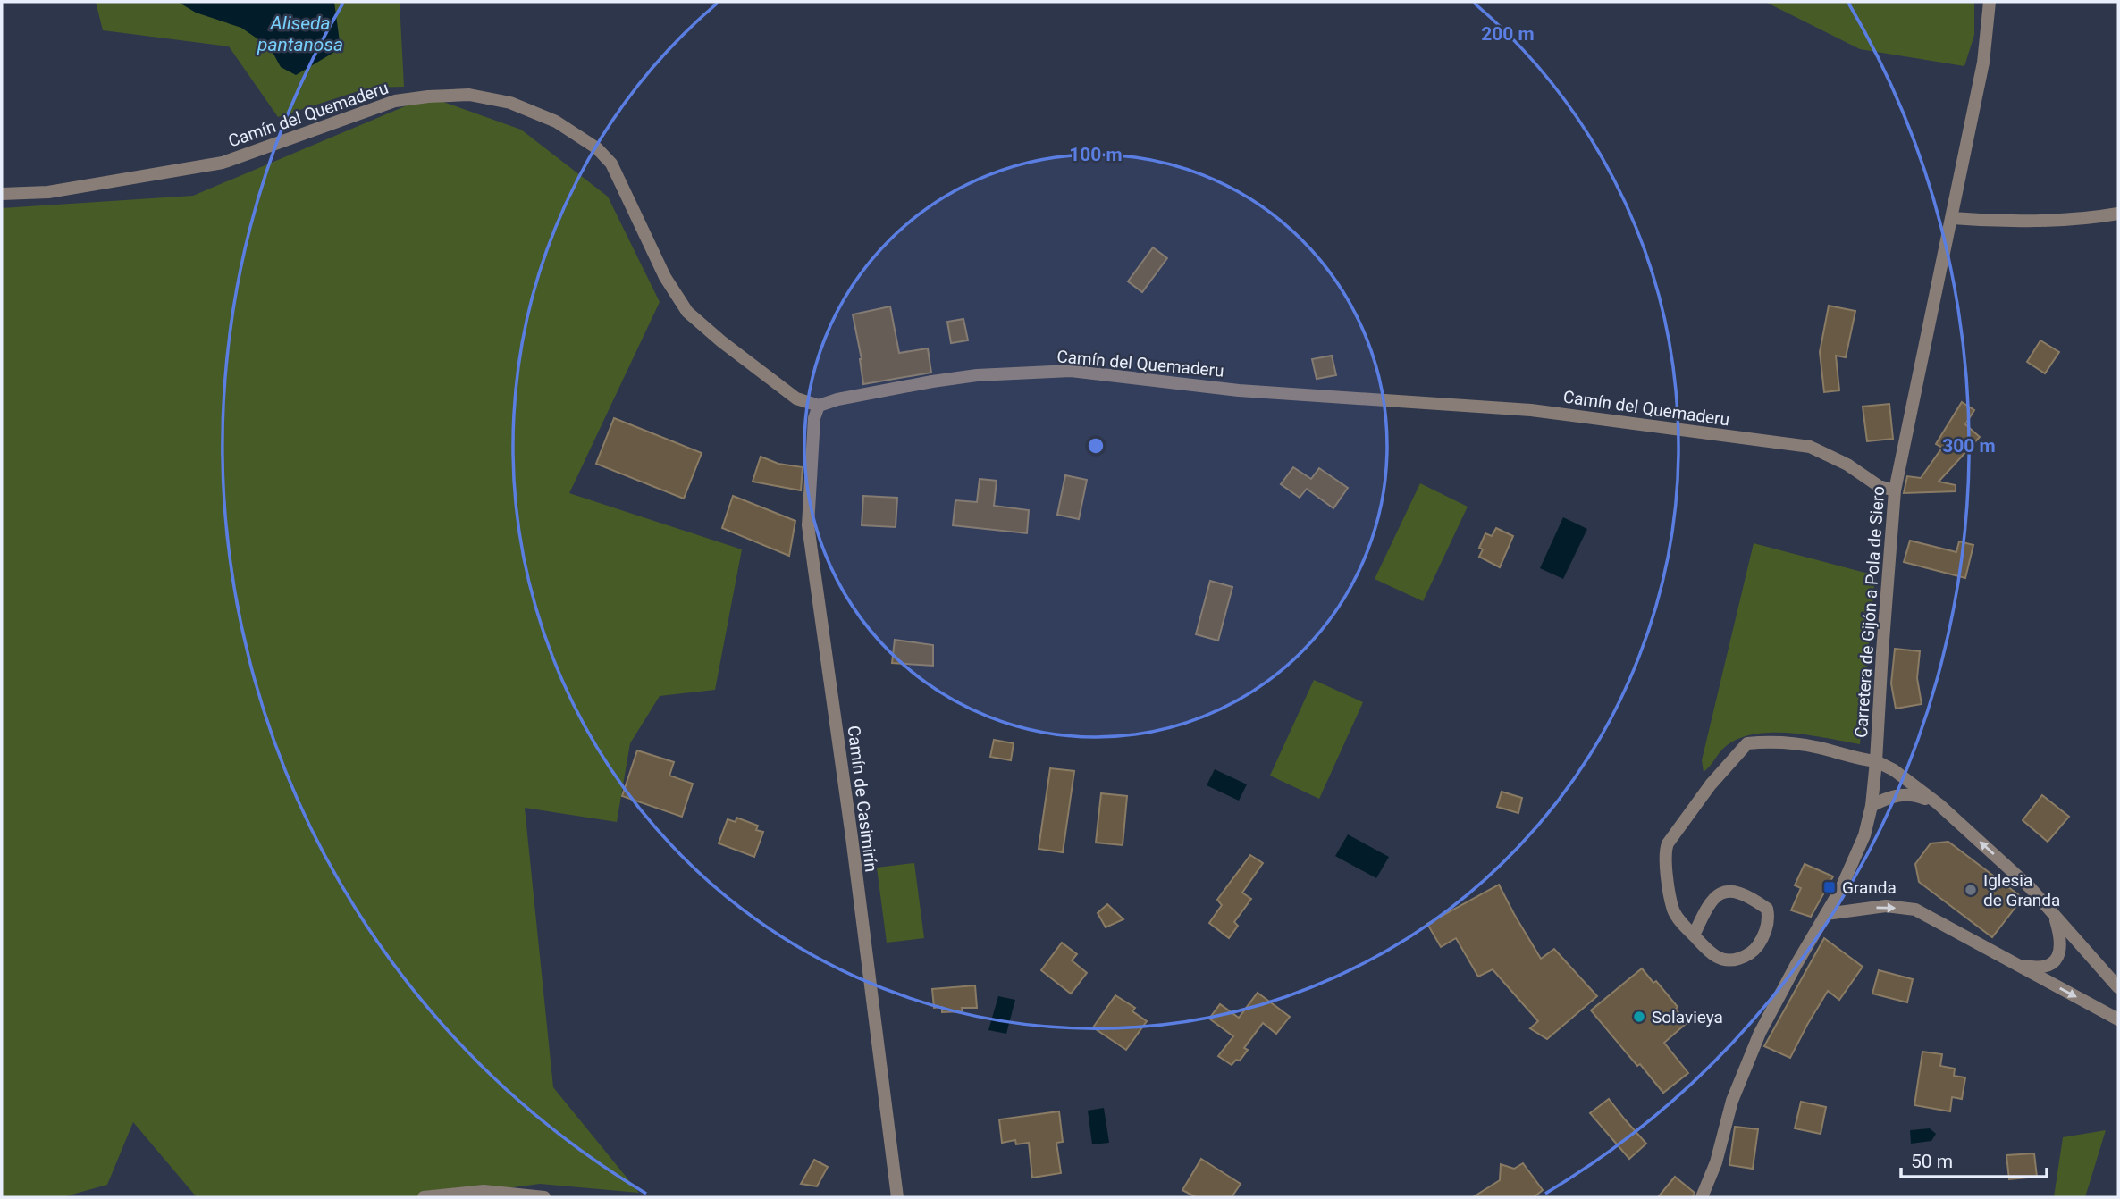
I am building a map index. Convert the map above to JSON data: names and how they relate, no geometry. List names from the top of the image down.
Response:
{
  "streets": {
    "street": ["Camín del Quemaderu", "Carretera de Gijón a Pola de Siero", "Camín de Casimirín"]
  },
  "crossings": [
    ["Camín del Quemaderu", "Carretera de Gijón a Pola de Siero"],
    ["Camín del Quemaderu", "Camín de Casimirín"]
  ],
  "water": ["Aliseda pantanosa"],
  "places": {
    "transit": ["Granda"],
    "other": ["Iglesia de Granda", "Solavieya"]
  },
  "scale_bar": "50 m",
  "rings": ["200 m", "100 m", "300 m"]
}
